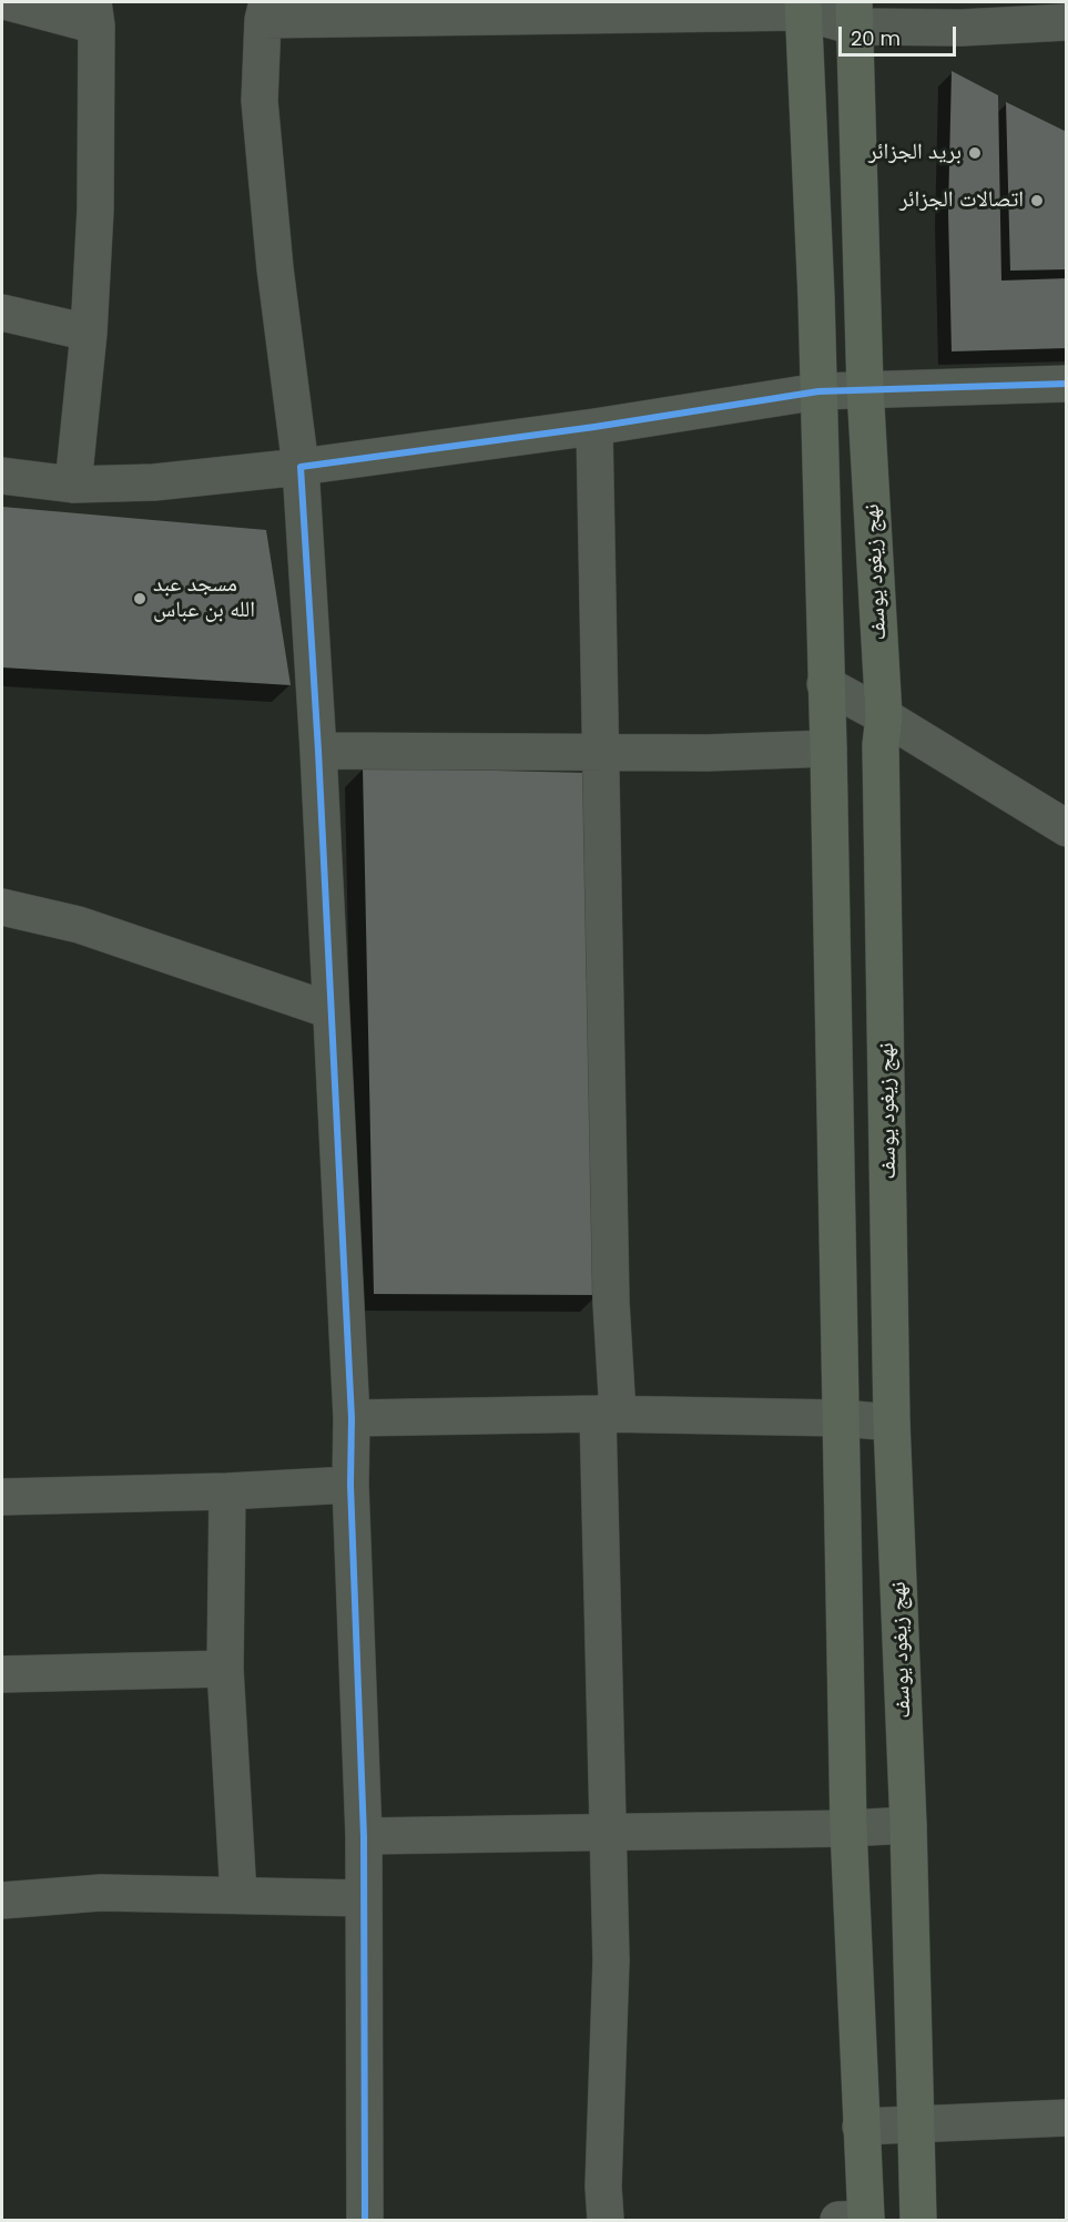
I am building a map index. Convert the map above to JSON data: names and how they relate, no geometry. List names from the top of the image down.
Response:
{
  "streets": {
    "main road": ["نهج زيغود يوسف"]
  },
  "places": ["بريد الجزائر", "اتصالات الجزائر", "مسجد عبد الله بن عباس"],
  "scale_bar": "20 m"
}
